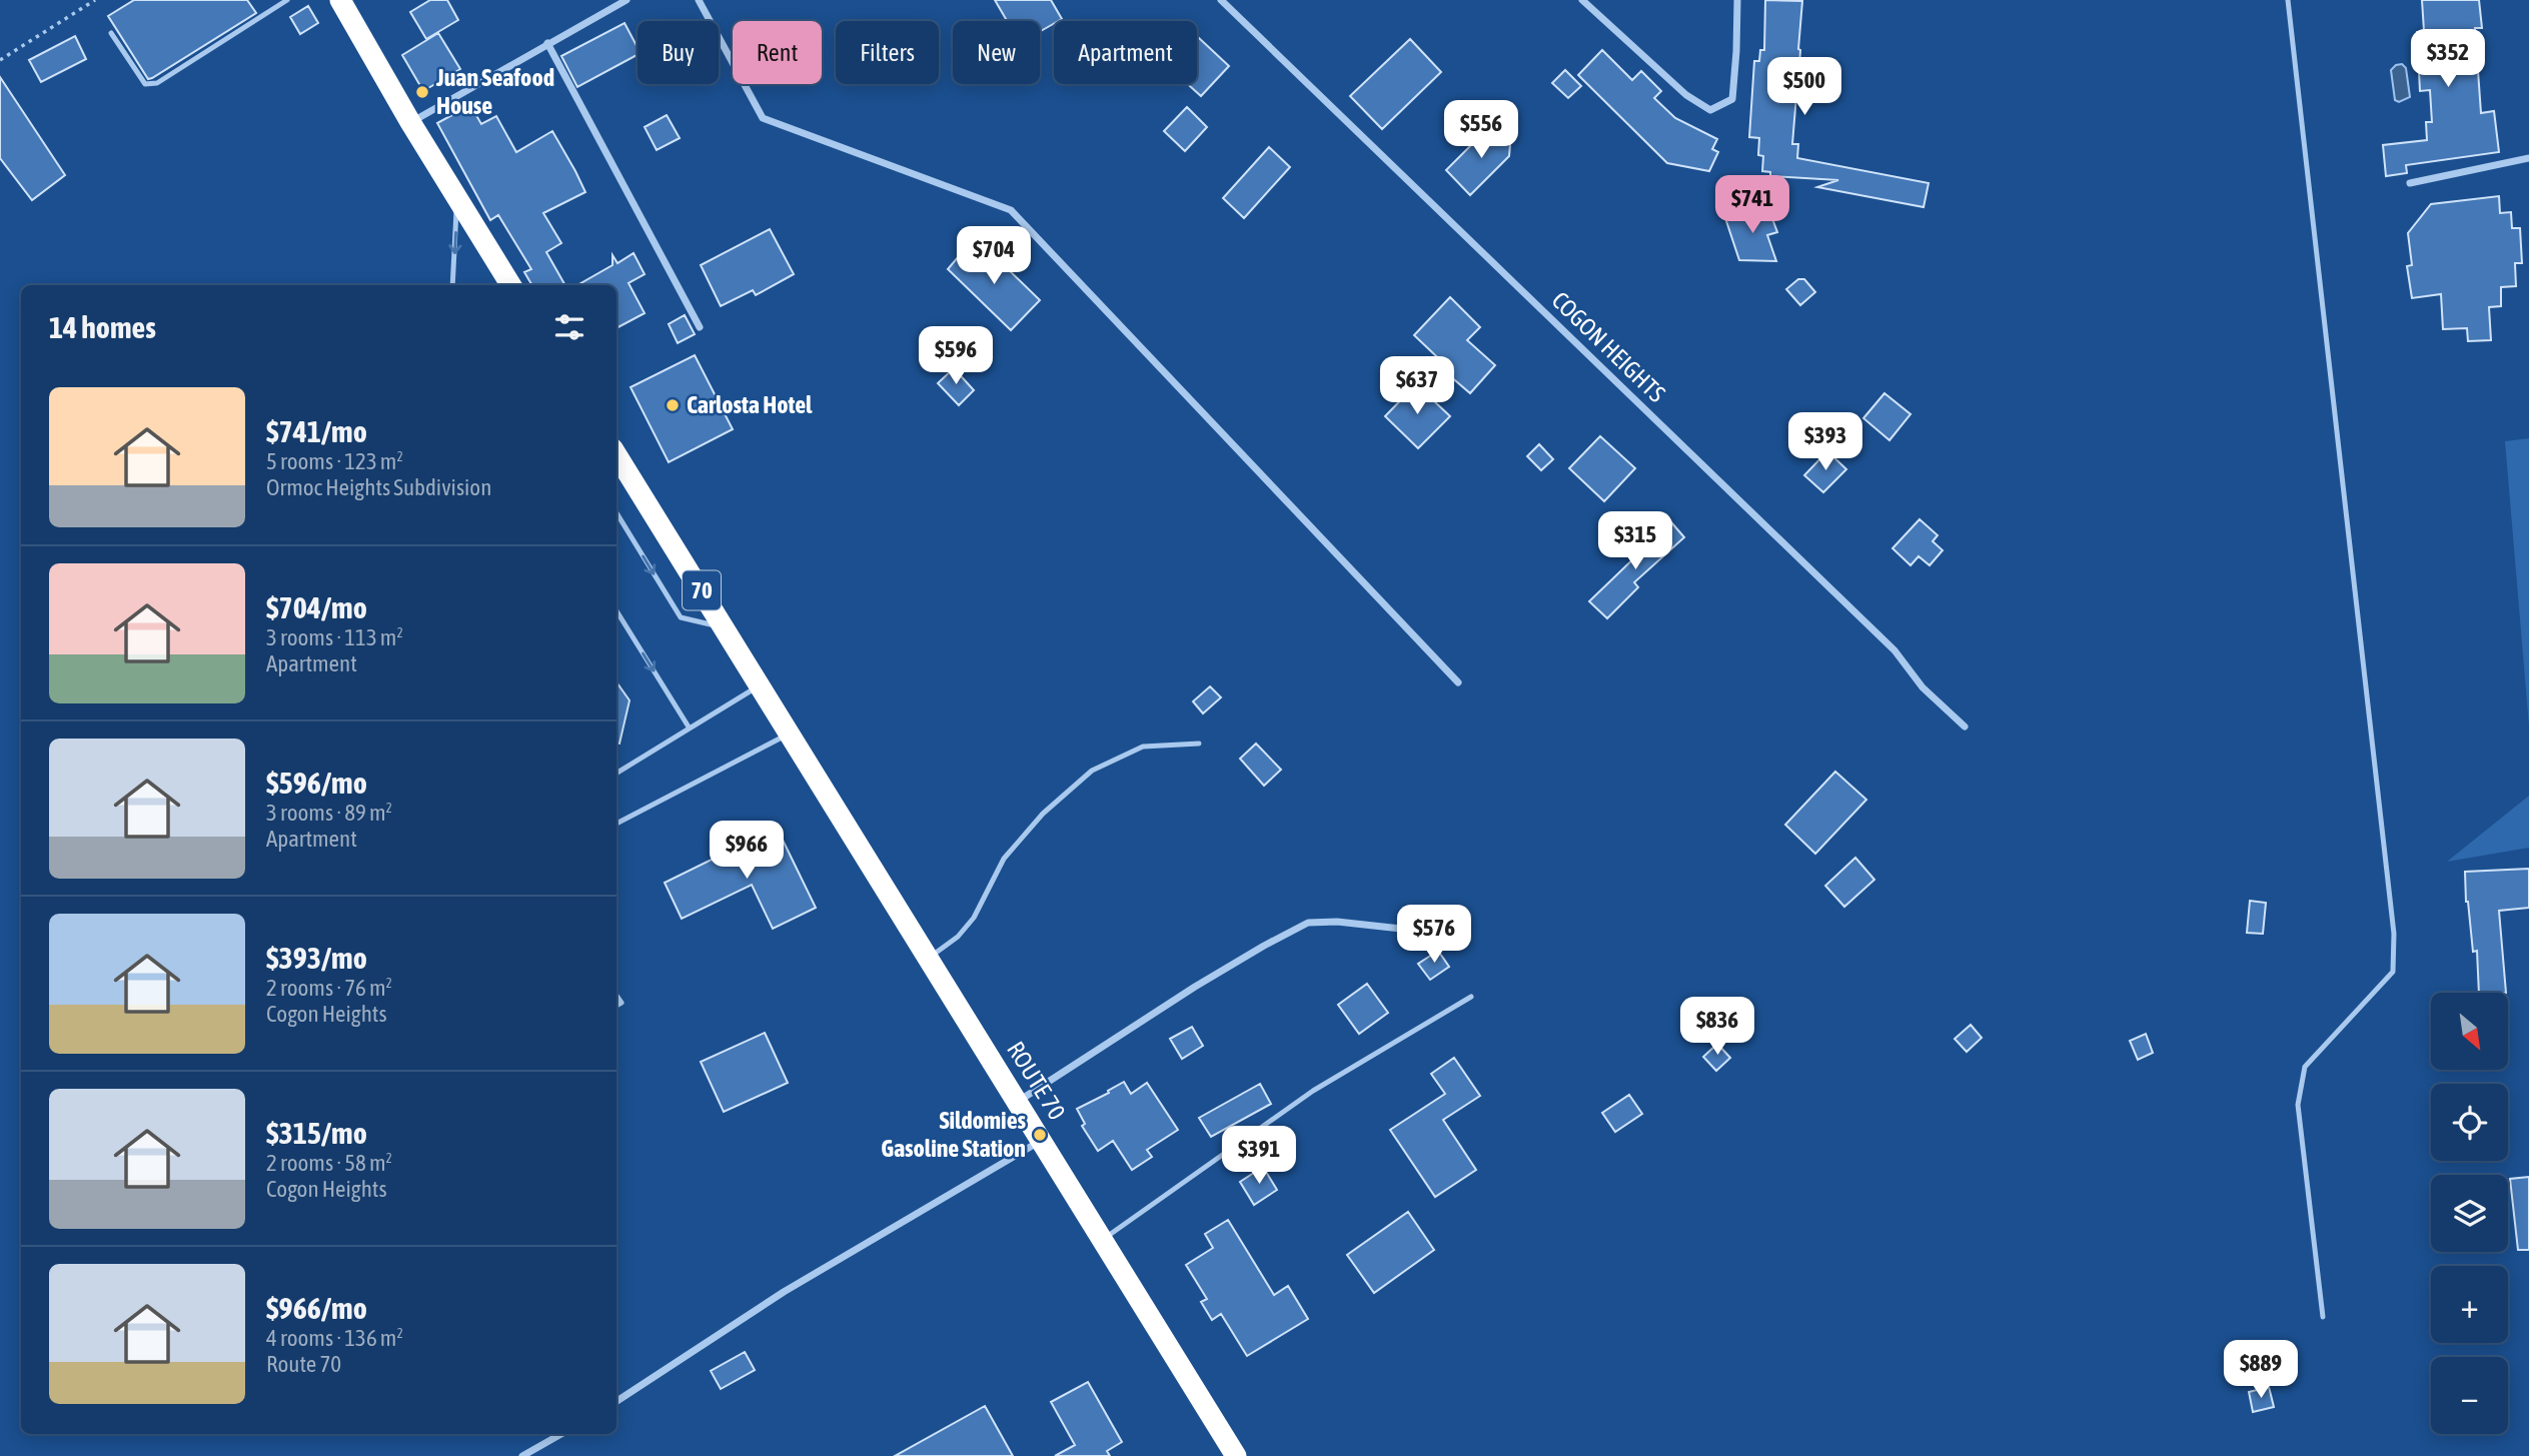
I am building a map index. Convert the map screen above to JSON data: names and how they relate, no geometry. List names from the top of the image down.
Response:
{
  "streets": {
    "highway": ["70", "ROUTE 70"],
    "street": ["COGON HEIGHTS"]
  },
  "crossings": [
    ["70", "ROUTE 70"]
  ],
  "places": ["Juan Seafood House", "Carlosta Hotel", "Sildomies Gasoline Station"],
  "north": "bottom right",
  "page": {
    "chip": [
      "Buy",
      "Rent",
      "Filters",
      "New",
      "Apartment"
    ],
    "price": [
      "$352",
      "$500",
      "$556",
      "$741",
      "$704",
      "$596",
      "$637",
      "$393",
      "$315",
      "$966",
      "$576",
      "$836",
      "$391",
      "$889"
    ],
    "heading": "14 homes",
    "list": [
      {
        "name": "$741/mo",
        "note": "5 rooms · 123 m² · Ormoc Heights Subdivision"
      },
      {
        "name": "$704/mo",
        "note": "3 rooms · 113 m² · Apartment"
      },
      {
        "name": "$596/mo",
        "note": "3 rooms · 89 m² · Apartment"
      },
      {
        "name": "$393/mo",
        "note": "2 rooms · 76 m² · Cogon Heights"
      },
      {
        "name": "$315/mo",
        "note": "2 rooms · 58 m² · Cogon Heights"
      },
      {
        "name": "$966/mo",
        "note": "4 rooms · 136 m² · Route 70"
      }
    ],
    "map_buttons": ["+", "−"]
  }
}
